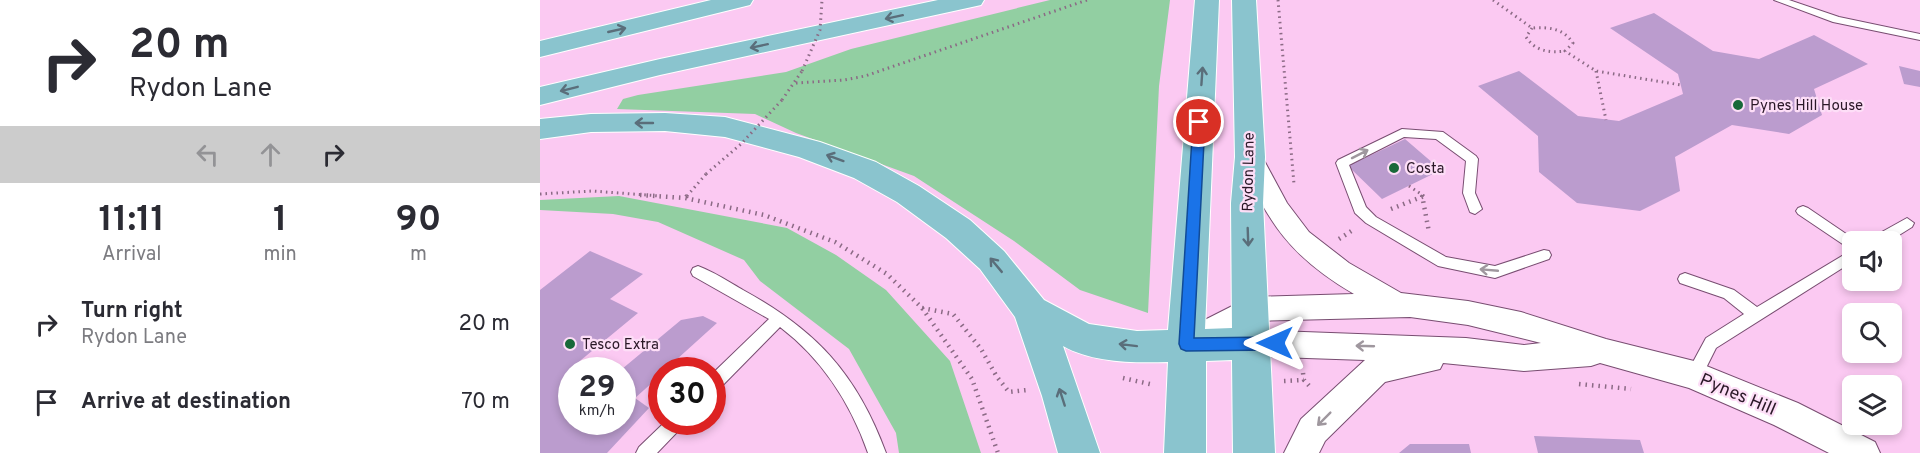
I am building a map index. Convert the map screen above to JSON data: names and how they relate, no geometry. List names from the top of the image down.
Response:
{
  "streets": {
    "main road": ["Rydon Lane"],
    "street": ["Pynes Hill"]
  },
  "crossings": [
    ["Rydon Lane", "Pynes Hill"]
  ],
  "places": ["Pynes Hill House", "Costa", "Tesco Extra"],
  "page": {
    "turn": ["20 m", "Rydon Lane"],
    "eta": [
      "11:11",
      "Arrival",
      "1",
      "min",
      "90",
      "m"
    ],
    "list": [
      {
        "name": "Turn right",
        "note": "Rydon Lane",
        "value": "20 m"
      },
      {
        "name": "Arrive at destination",
        "value": "70 m"
      }
    ],
    "speed": "29 km/h",
    "limit": "30"
  }
}
